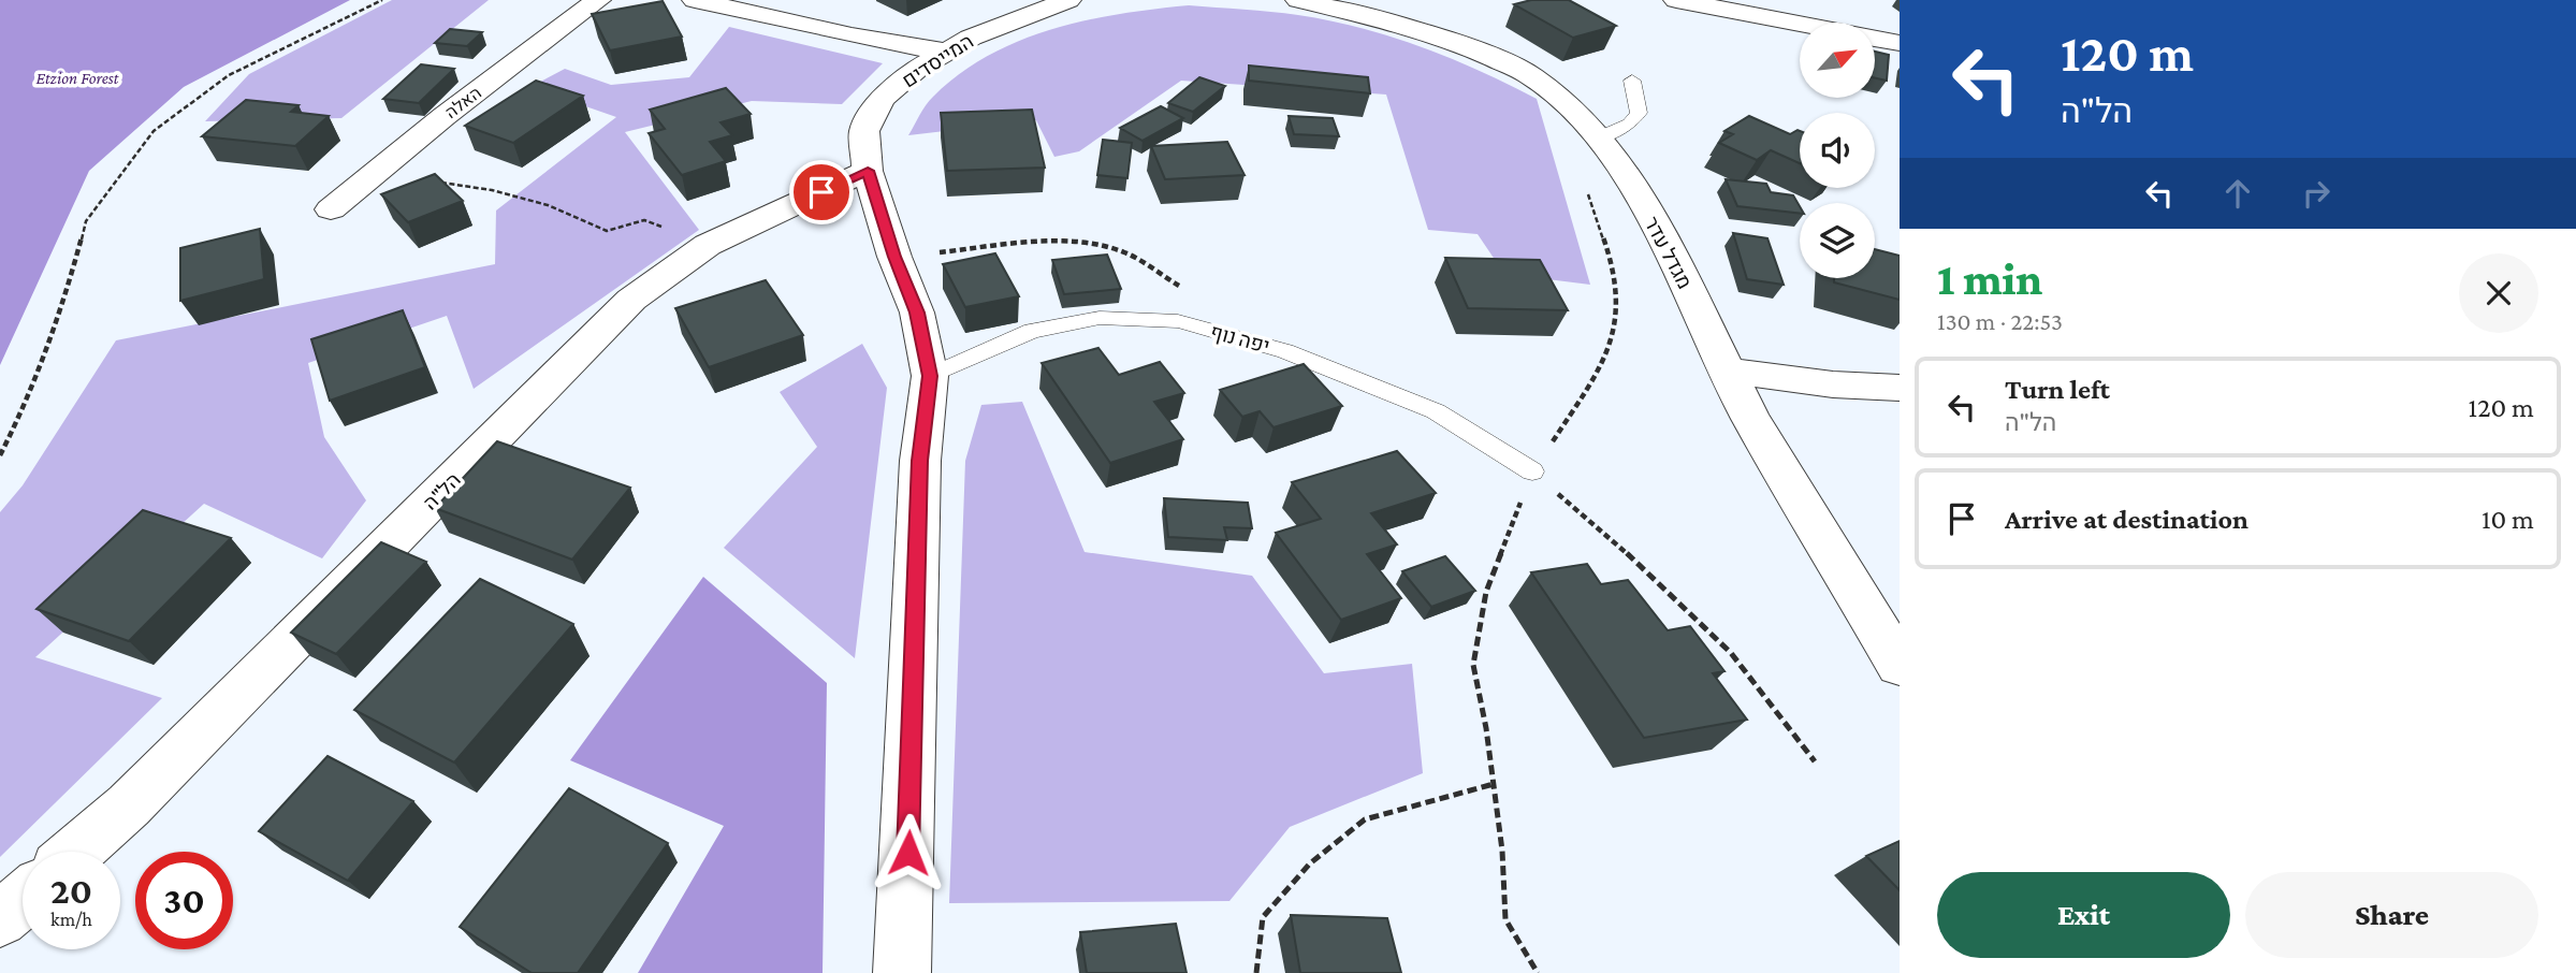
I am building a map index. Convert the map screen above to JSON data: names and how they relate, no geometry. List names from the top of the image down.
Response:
{
  "streets": {
    "street": [
      "המייסדים",
      "האלה",
      "מגדל עדר",
      "הל\"ה"
    ],
    "lane": ["יפה נוף"]
  },
  "crossings": [
    ["המייסדים", "יפה נוף"],
    ["המייסדים", "הל\"ה"]
  ],
  "parks": ["Etzion Forest"],
  "north": "top right",
  "page": {
    "turn": ["120 m", "הל\"ה"],
    "heading": ["1 min", "130 m · 22:53"],
    "list": [
      {
        "name": "Turn left",
        "note": "הל\"ה",
        "value": "120 m"
      },
      {
        "name": "Arrive at destination",
        "value": "10 m"
      }
    ],
    "speed": "20 km/h",
    "limit": "30",
    "buttons": ["Exit", "Share"]
  }
}
